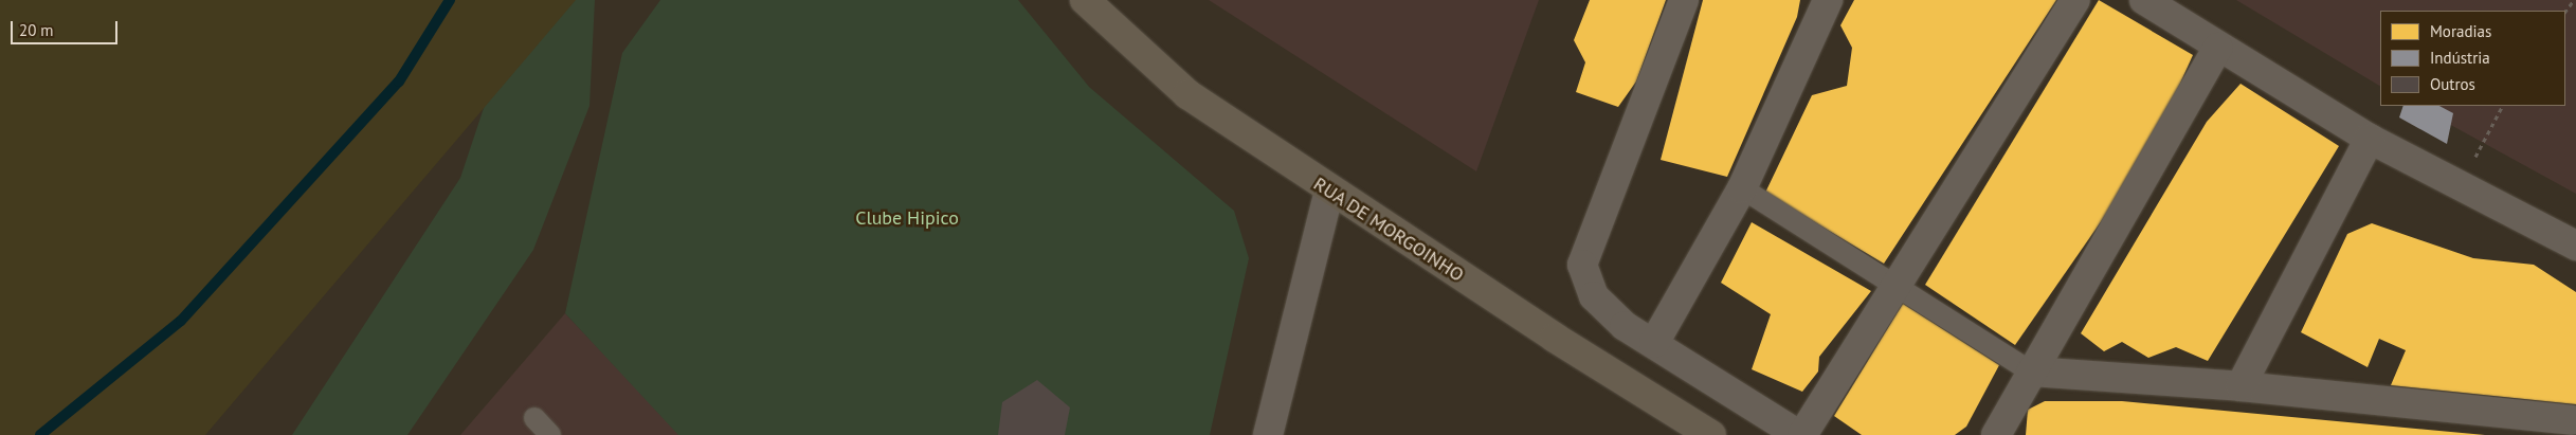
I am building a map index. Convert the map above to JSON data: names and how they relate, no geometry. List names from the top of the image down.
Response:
{
  "streets": {
    "main road": ["RUA DE MORGOINHO"]
  },
  "parks": ["Clube Hipico"],
  "legend": ["Moradias", "Indústria", "Outros"],
  "scale_bar": "20 m"
}
